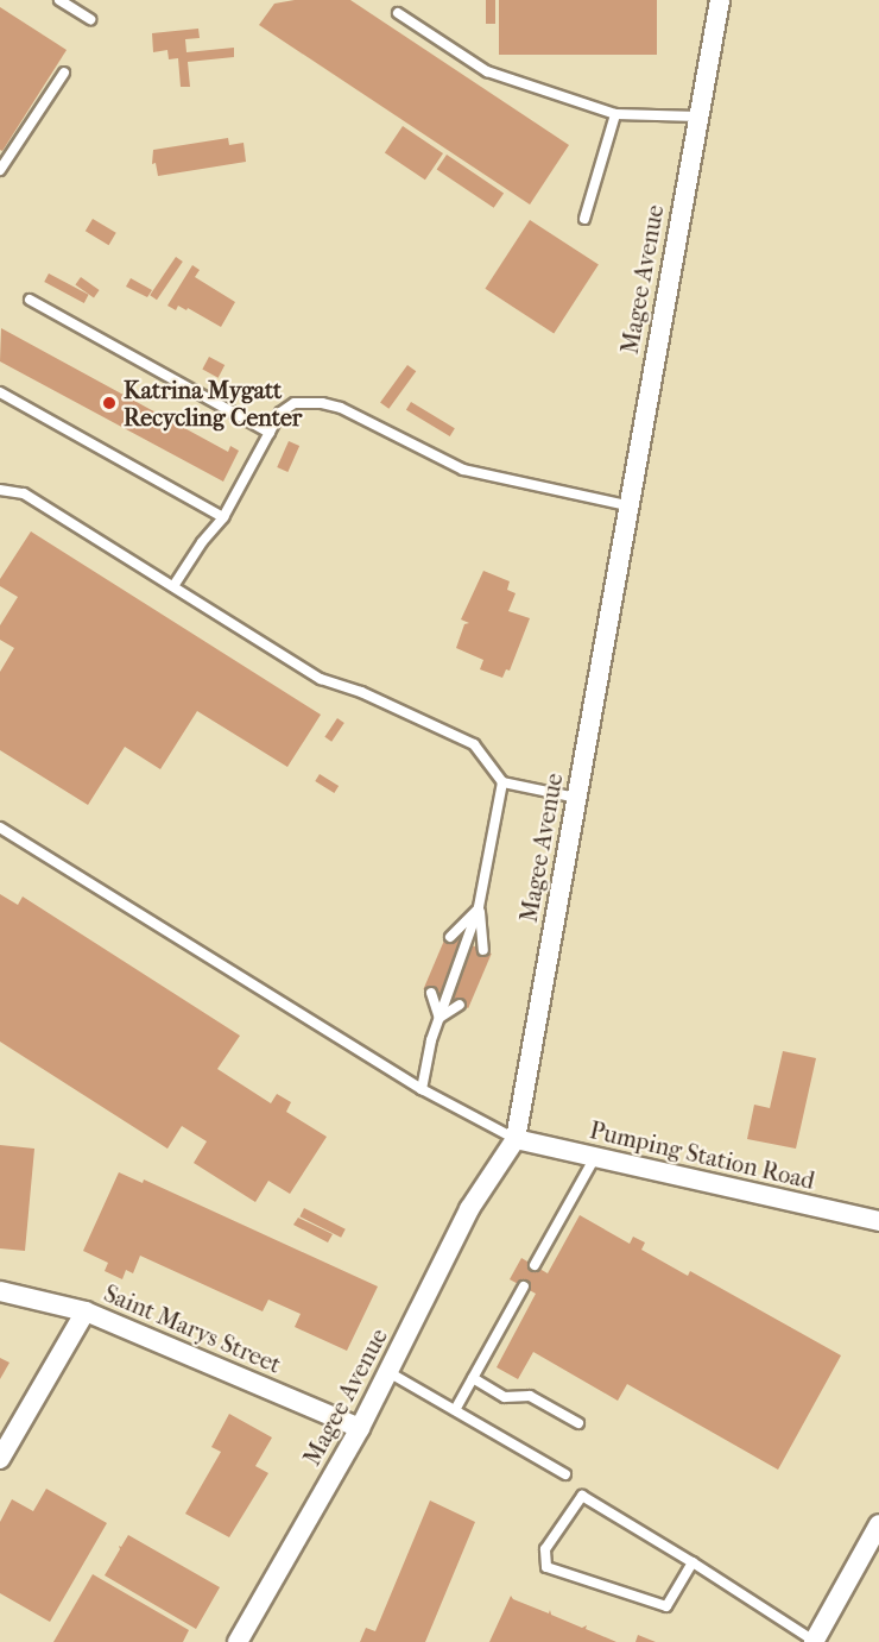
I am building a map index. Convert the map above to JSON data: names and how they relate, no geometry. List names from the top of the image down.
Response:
{
  "streets": {
    "street": ["Magee Avenue", "Pumping Station Road", "Saint Marys Street"]
  },
  "crossings": [
    ["Magee Avenue", "Pumping Station Road"],
    ["Magee Avenue", "Saint Marys Street"]
  ],
  "places": ["Katrina Mygatt Recycling Center"]
}
